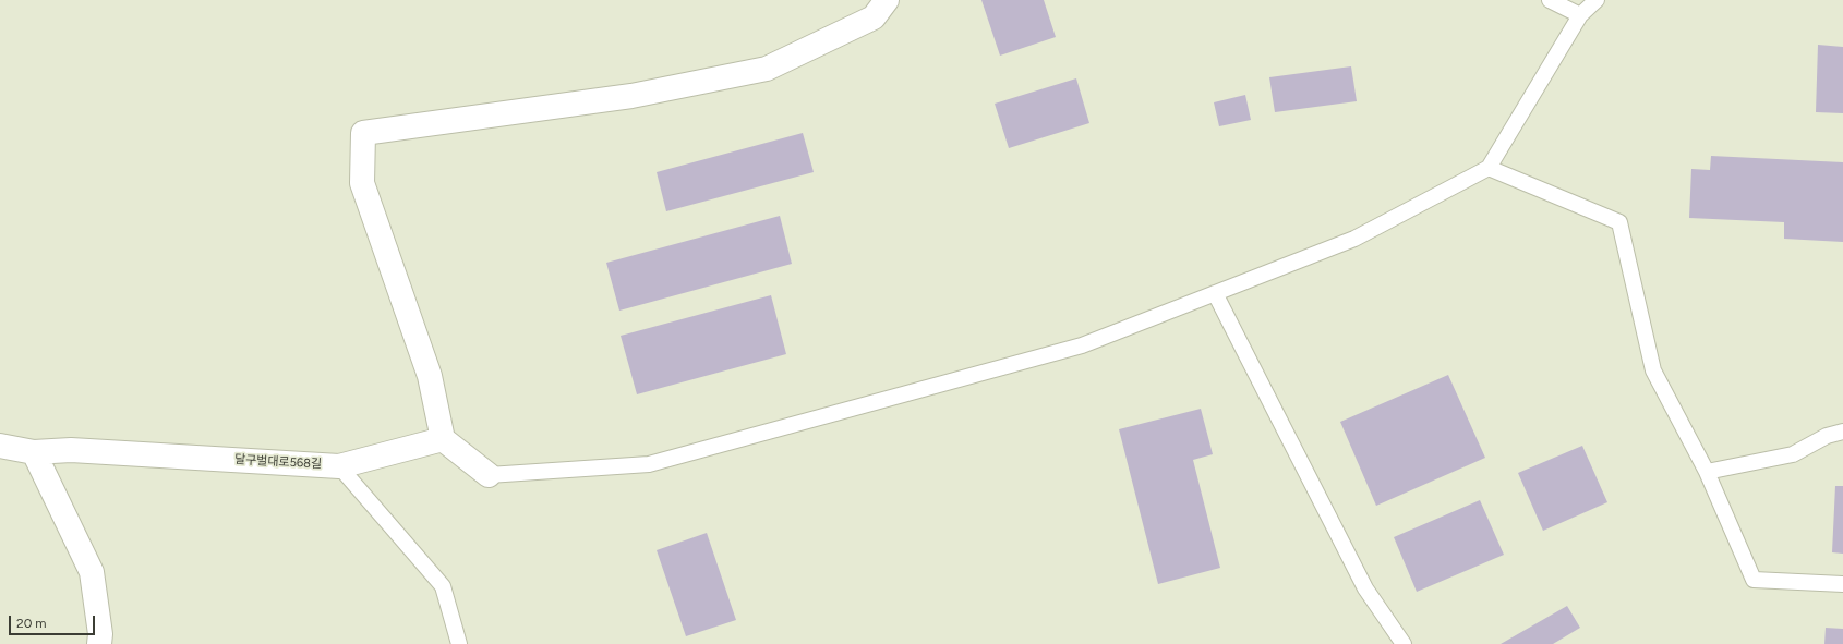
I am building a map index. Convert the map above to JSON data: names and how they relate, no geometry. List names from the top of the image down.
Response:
{
  "streets": {
    "street": ["달구벌대로568길"]
  },
  "scale_bar": "20 m"
}
